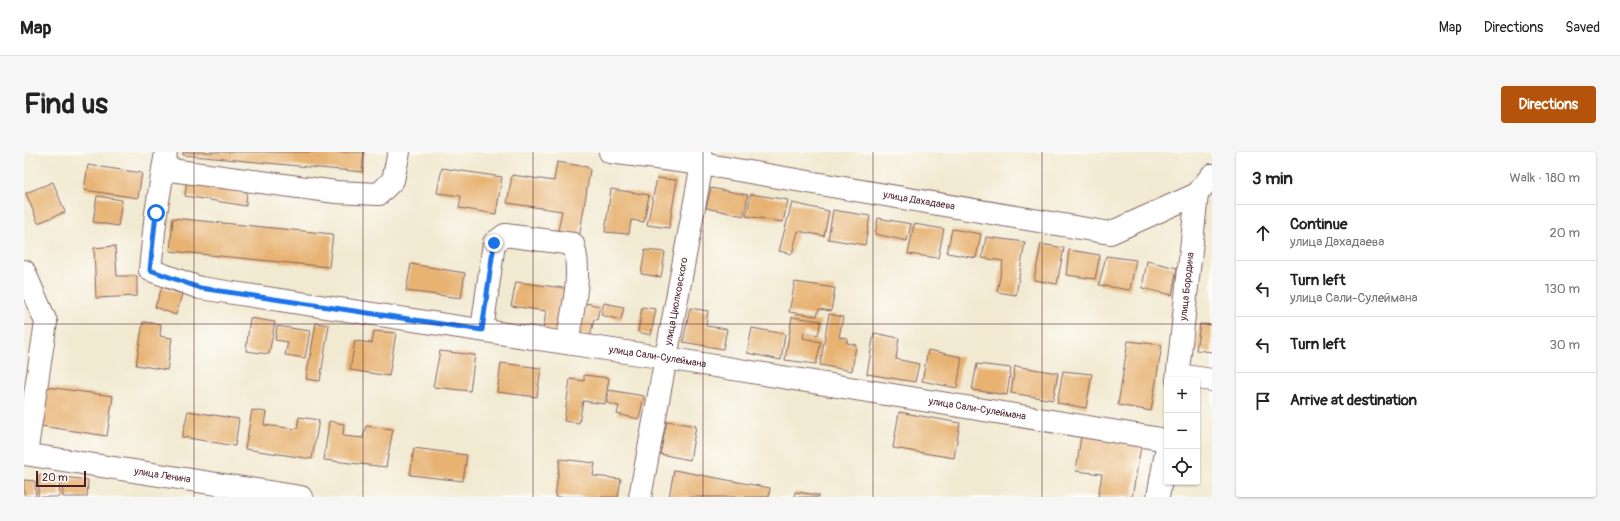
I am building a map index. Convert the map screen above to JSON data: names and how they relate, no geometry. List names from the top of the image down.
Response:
{
  "streets": {
    "street": [
      "улица Дахадаева",
      "улица Бородина",
      "улица Циолковского",
      "улица Сали-Сулеймана",
      "улица Ленина"
    ]
  },
  "crossings": [
    ["улица Дахадаева", "улица Бородина"],
    ["улица Дахадаева", "улица Циолковского"],
    ["улица Циолковского", "улица Сали-Сулеймана"]
  ],
  "scale_bar": "20 m",
  "page": {
    "header": "Map",
    "nav": ["Map", "Directions", "Saved"],
    "buttons": "Directions",
    "title": "Find us",
    "heading": ["3 min", "Walk · 180 m"],
    "list": [
      ["Continue", "улица Дахадаева", "20 m"],
      ["Turn left", "улица Сали-Сулеймана", "130 m"],
      ["Turn left", "30 m"],
      "Arrive at destination"
    ],
    "map_buttons": ["+", "−"],
    "scale": "20 m"
  }
}
